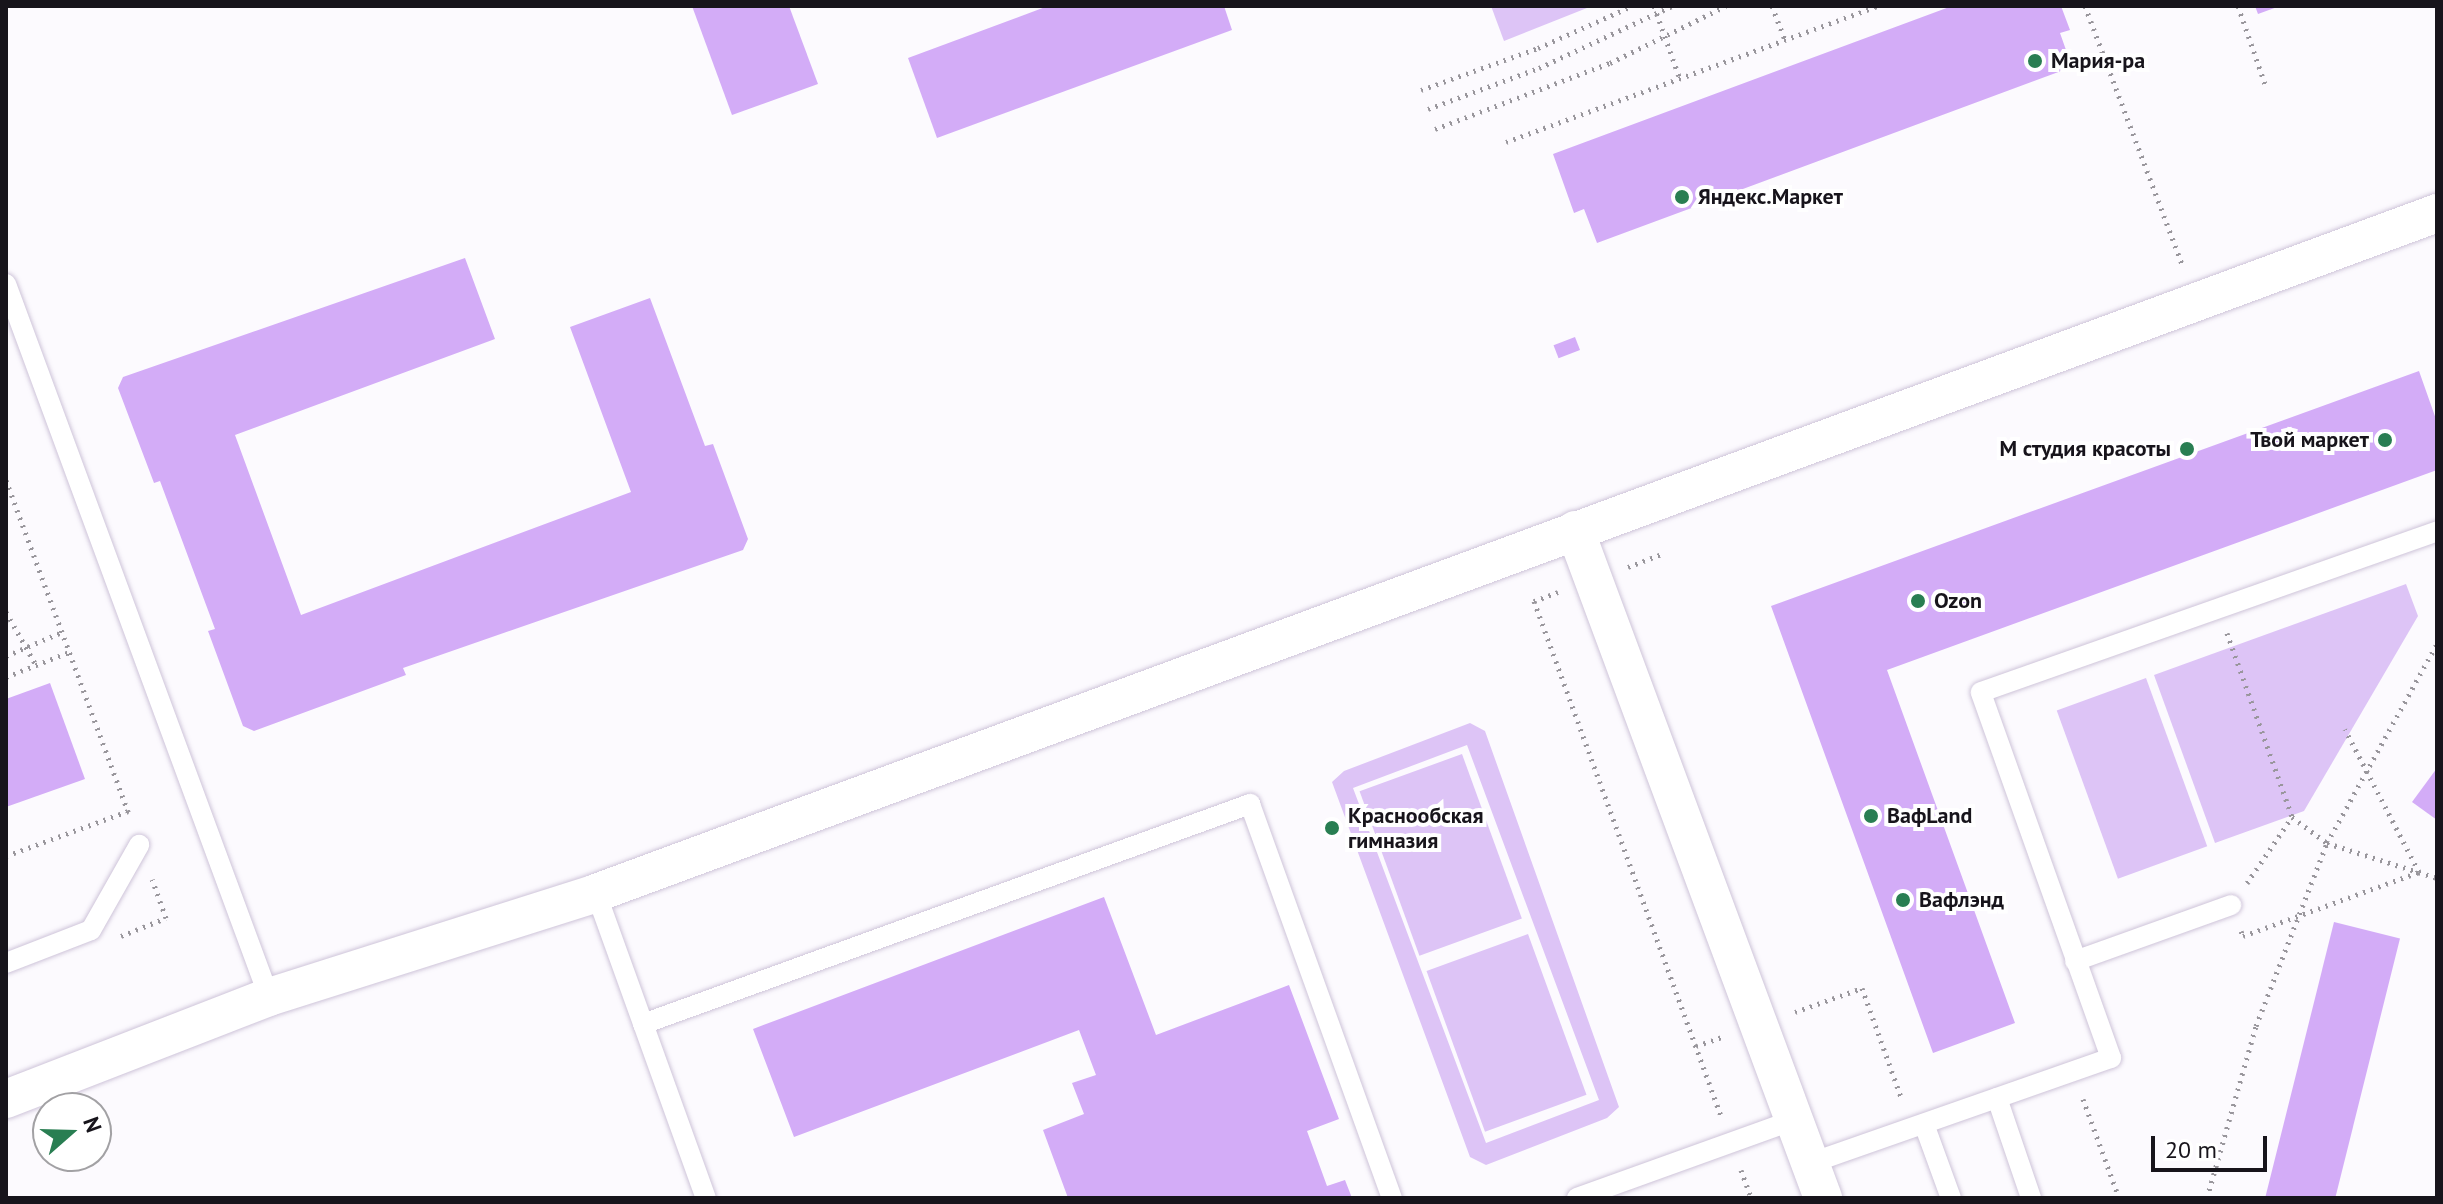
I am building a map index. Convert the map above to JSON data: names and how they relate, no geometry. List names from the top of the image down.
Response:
{
  "places": [
    "Мария-ра",
    "Яндекс.Маркет",
    "Твой маркет",
    "M студия красоты",
    "Ozon",
    "ВафLand",
    "Краснообская гимназия",
    "Вафлэнд"
  ],
  "scale_bar": "20 m",
  "north": "right"
}
